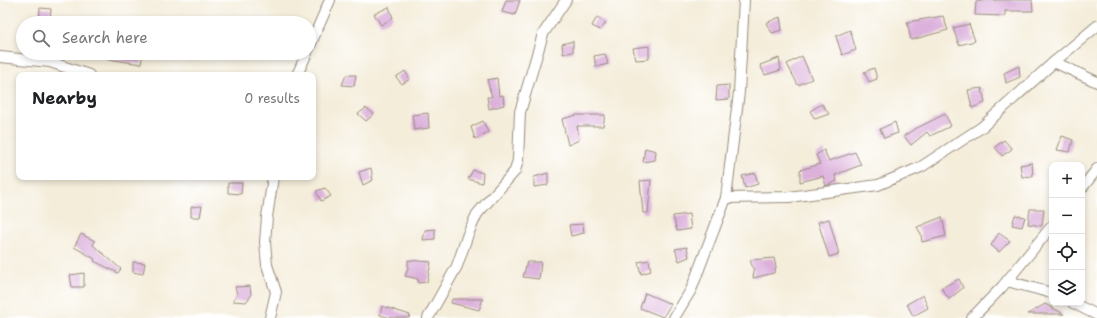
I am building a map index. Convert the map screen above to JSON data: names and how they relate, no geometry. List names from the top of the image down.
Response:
{
  "page": {
    "search": "Search here",
    "heading": ["Nearby", "0 results"],
    "map_buttons": ["+", "−"]
  }
}
